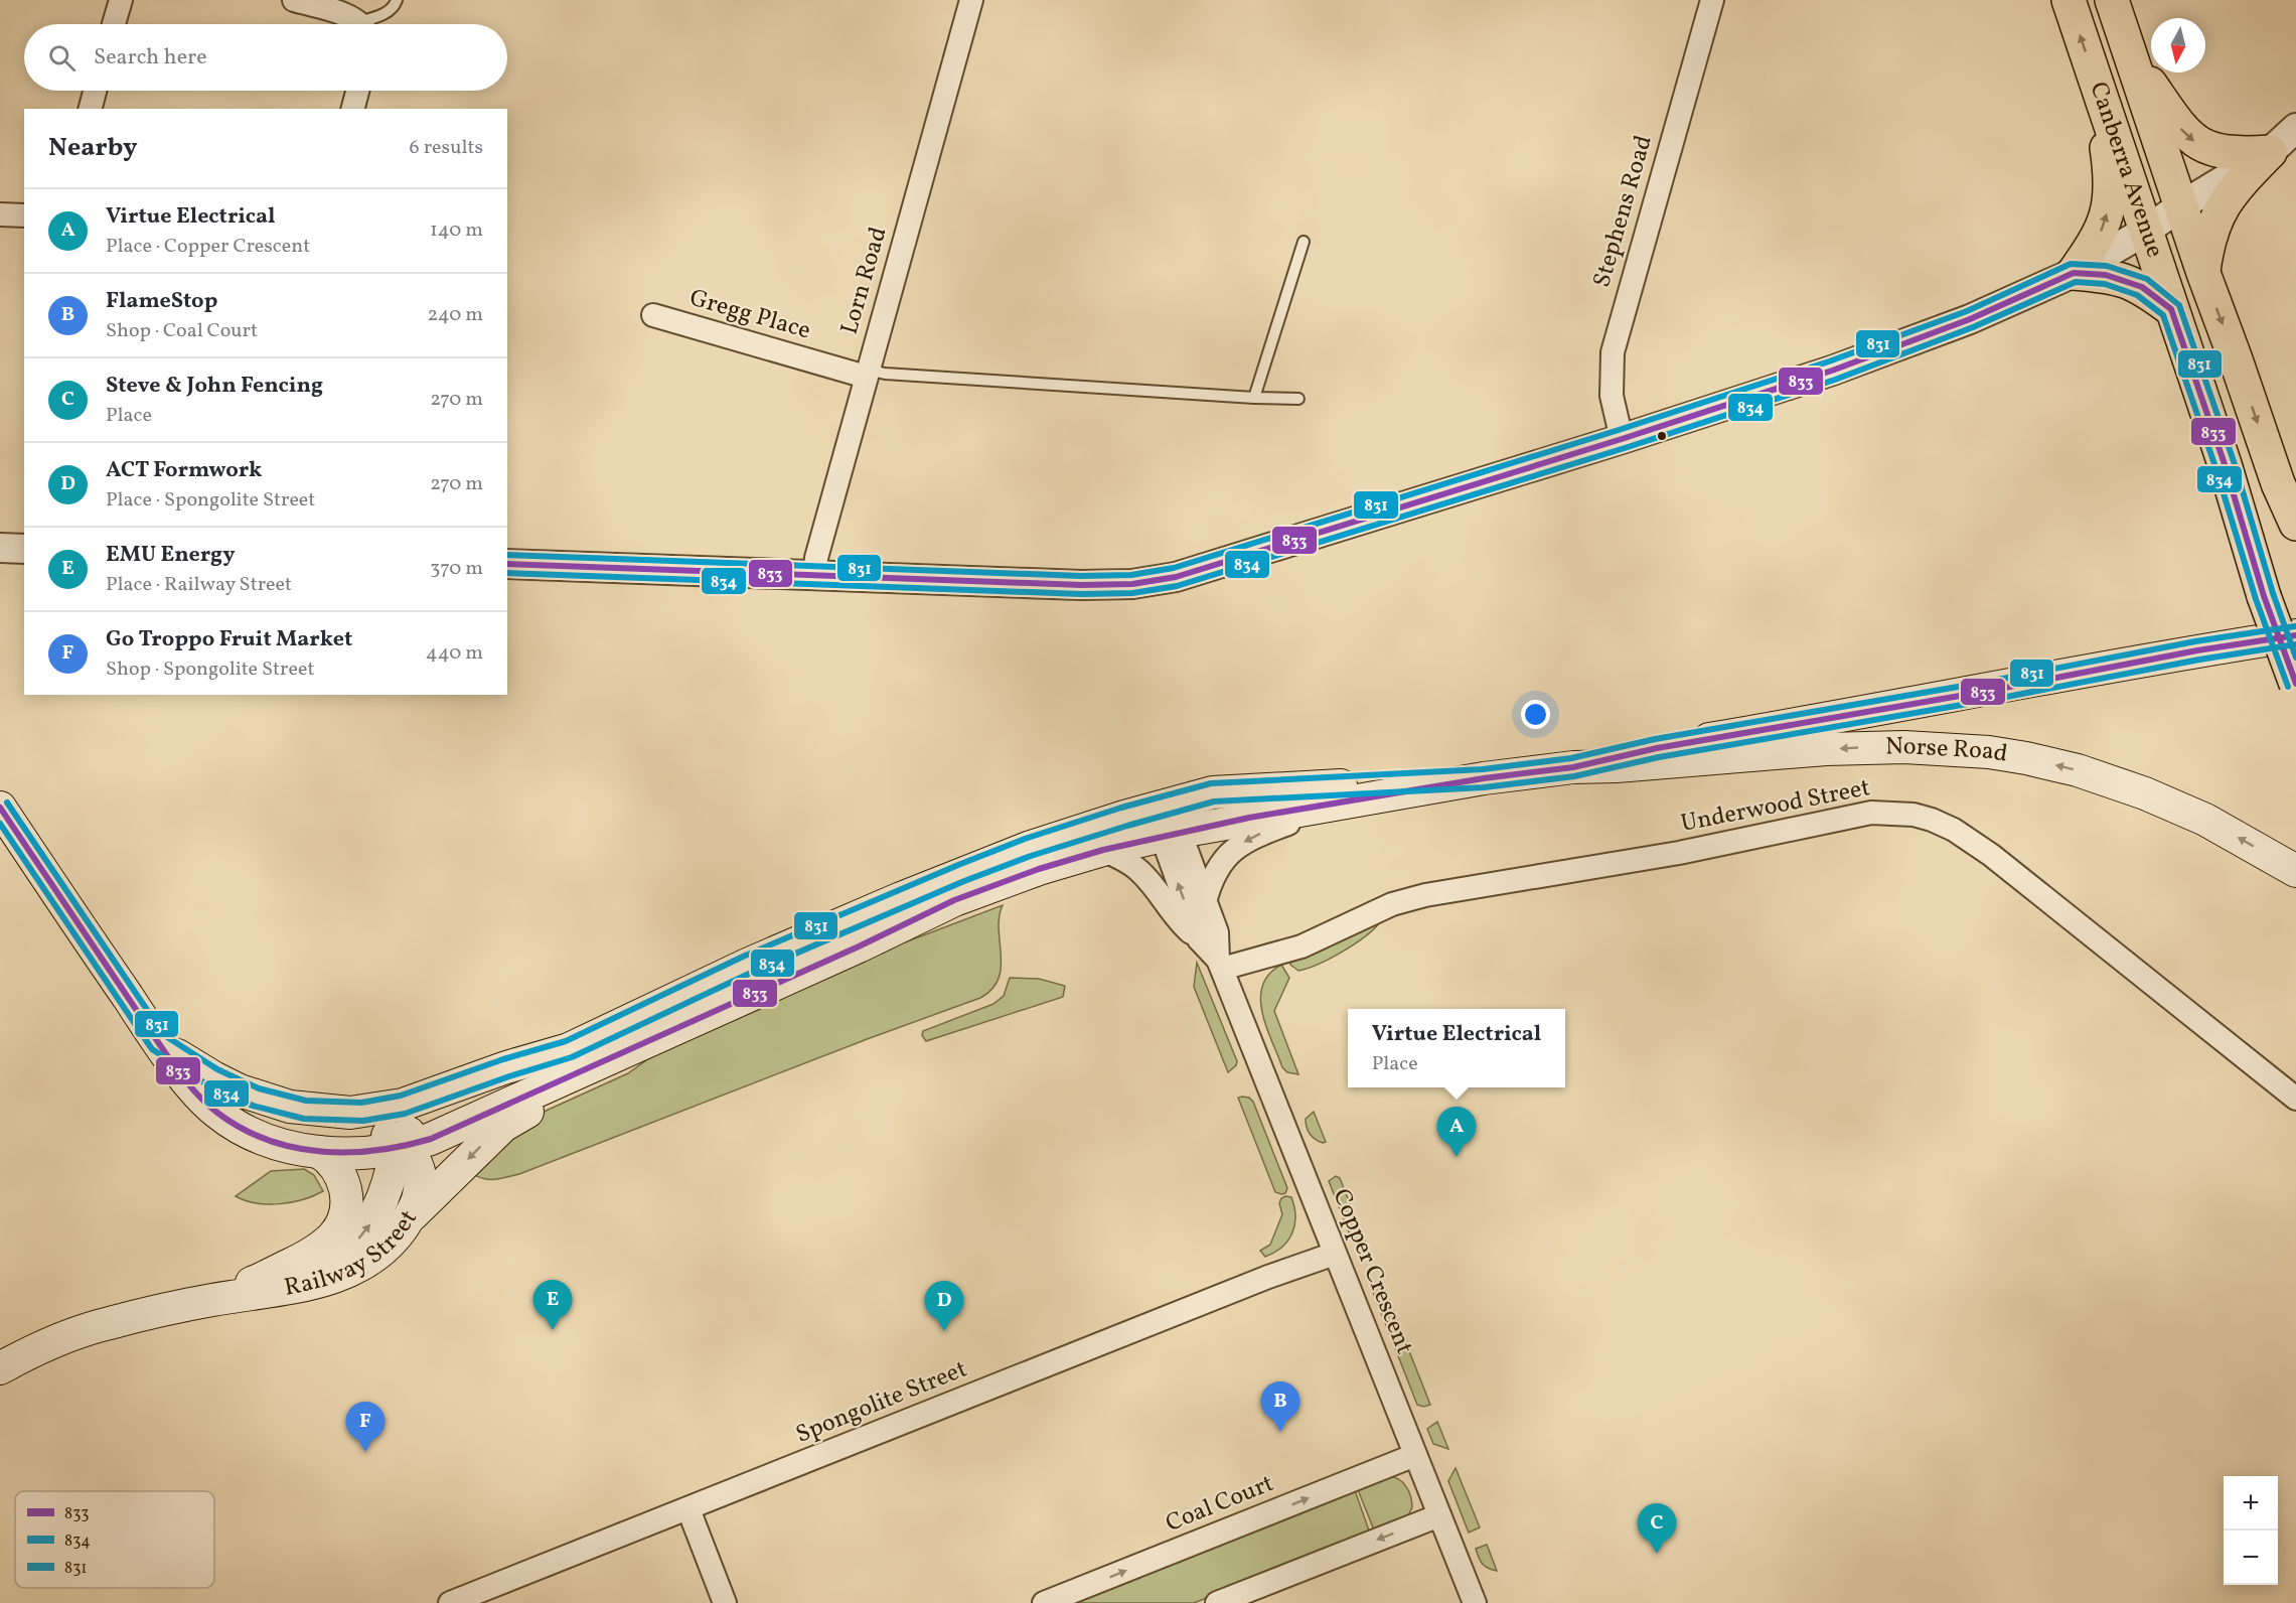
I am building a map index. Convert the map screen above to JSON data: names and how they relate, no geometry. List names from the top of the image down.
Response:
{
  "streets": {
    "highway": ["Canberra Avenue"],
    "main road": ["Norse Road", "Railway Street"],
    "street": [
      "Stephens Road",
      "Lorn Road",
      "Gregg Place",
      "Underwood Street",
      "Copper Crescent",
      "Spongolite Street",
      "Coal Court"
    ]
  },
  "crossings": [
    ["Lorn Road", "Gregg Place"],
    ["Norse Road", "Railway Street"],
    ["Norse Road", "Copper Crescent"],
    ["Underwood Street", "Copper Crescent"],
    ["Copper Crescent", "Spongolite Street"],
    ["Copper Crescent", "Coal Court"]
  ],
  "lines": ["transit line 831", "transit line 833", "transit line 834"],
  "legend": ["833", "834", "831"],
  "north": "bottom",
  "page": {
    "search": "Search here",
    "heading": ["Nearby", "6 results"],
    "list": [
      {
        "mark": "A",
        "name": "Virtue Electrical",
        "note": "Place · Copper Crescent",
        "value": "140 m"
      },
      {
        "mark": "B",
        "name": "FlameStop",
        "note": "Shop · Coal Court",
        "value": "240 m"
      },
      {
        "mark": "C",
        "name": "Steve & John Fencing",
        "note": "Place",
        "value": "270 m"
      },
      {
        "mark": "D",
        "name": "ACT Formwork",
        "note": "Place · Spongolite Street",
        "value": "270 m"
      },
      {
        "mark": "E",
        "name": "EMU Energy",
        "note": "Place · Railway Street",
        "value": "370 m"
      },
      {
        "mark": "F",
        "name": "Go Troppo Fruit Market",
        "note": "Shop · Spongolite Street",
        "value": "440 m"
      }
    ],
    "popup": ["Virtue Electrical", "Place"],
    "pins": [
      "A",
      "E",
      "D",
      "B",
      "F",
      "C"
    ],
    "map_buttons": ["+", "−"]
  }
}
